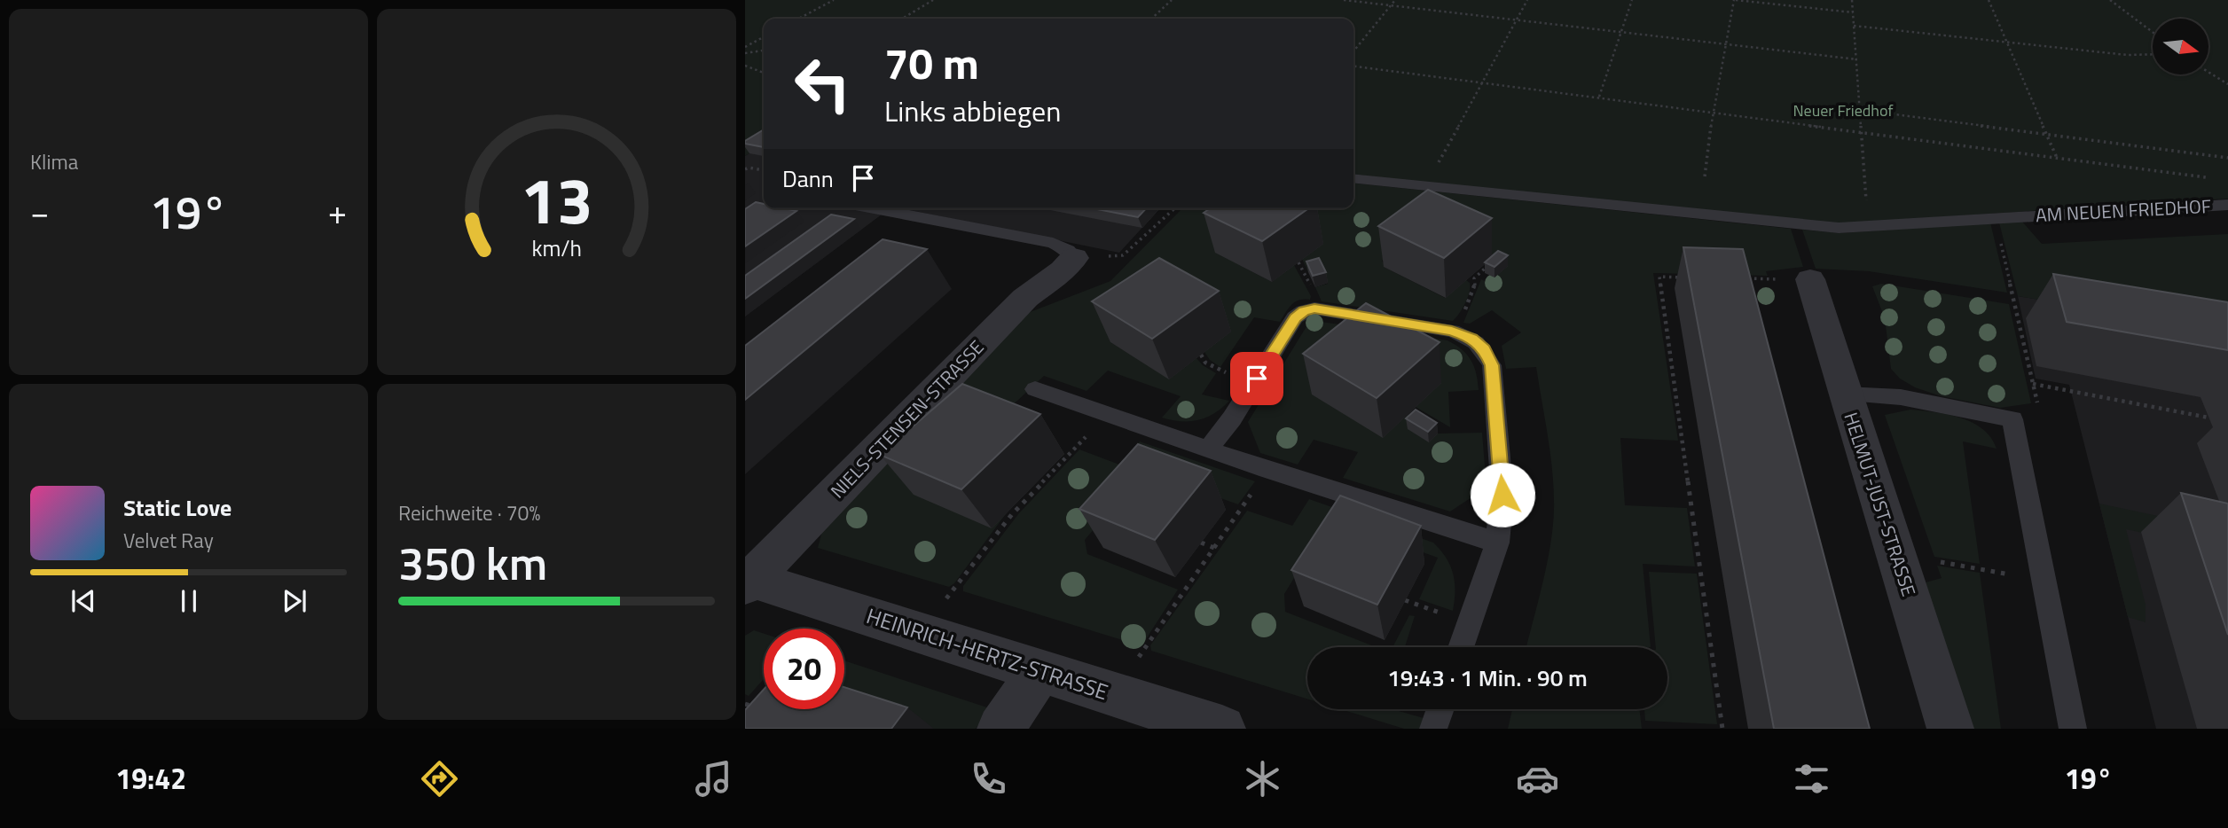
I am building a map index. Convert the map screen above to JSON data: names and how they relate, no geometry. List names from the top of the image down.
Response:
{
  "streets": {
    "street": ["NIELS-STENSEN-STRASSE", "HELMUT-JUST-STRASSE", "HEINRICH-HERTZ-STRASSE"],
    "lane": ["AM NEUEN FRIEDHOF"]
  },
  "crossings": [
    ["NIELS-STENSEN-STRASSE", "HEINRICH-HERTZ-STRASSE"]
  ],
  "parks": ["Neuer Friedhof"],
  "north": "right",
  "page": {
    "tile": [
      "Klima",
      ["Reichweite · 70%", "350 km"]
    ],
    "turn": ["70 m", "Links abbiegen"],
    "then": "Dann",
    "heat": ["−", "19°", "+"],
    "song": ["Static Love", "Velvet Ray"],
    "limit": "20",
    "trip": "19:43 · 1 Min. · 90 m",
    "tabs": ["19:42", "19°"],
    "gauge": ["13", "km/h"]
  }
}
